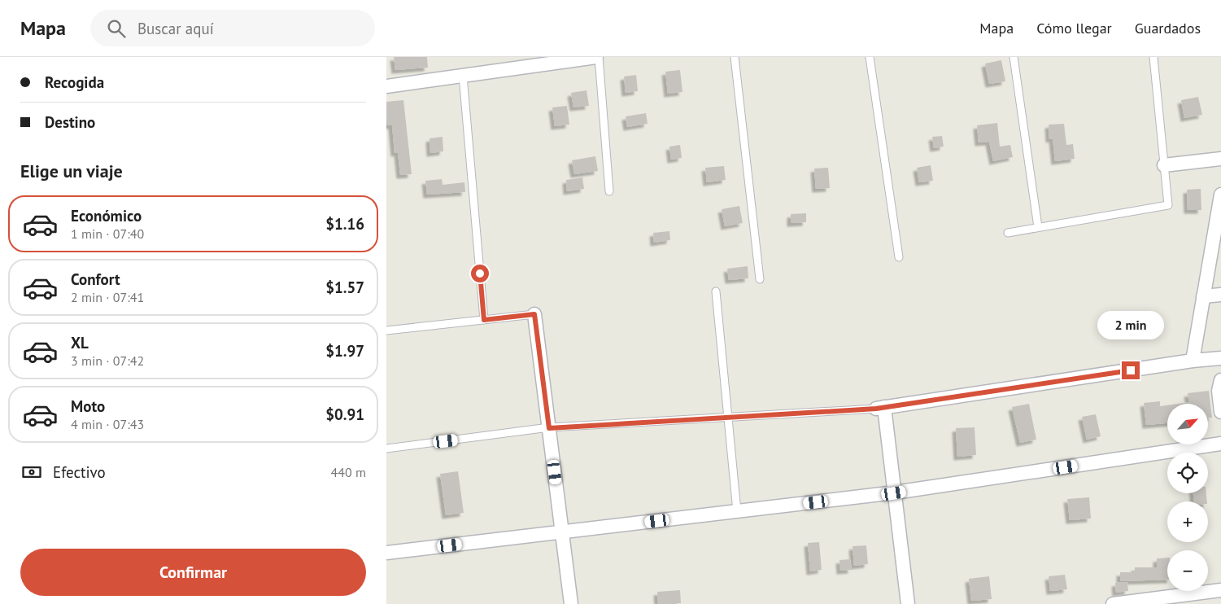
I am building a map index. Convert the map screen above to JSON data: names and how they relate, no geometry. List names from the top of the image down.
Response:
{
  "north": "top right",
  "page": {
    "header": "Mapa",
    "search": "Buscar aquí",
    "nav": ["Mapa", "Cómo llegar", "Guardados"],
    "banner": ["Recogida", "Destino"],
    "heading": "Elige un viaje",
    "list": [
      {
        "name": "Económico",
        "note": "1 min · 07:40",
        "value": "$1.16"
      },
      {
        "name": "Confort",
        "note": "2 min · 07:41",
        "value": "$1.57"
      },
      {
        "name": "XL",
        "note": "3 min · 07:42",
        "value": "$1.97"
      },
      {
        "name": "Moto",
        "note": "4 min · 07:43",
        "value": "$0.91"
      }
    ],
    "bubble": "2 min",
    "map_buttons": ["+", "−"],
    "pay": ["Efectivo", "440 m"],
    "buttons": "Confirmar"
  }
}
